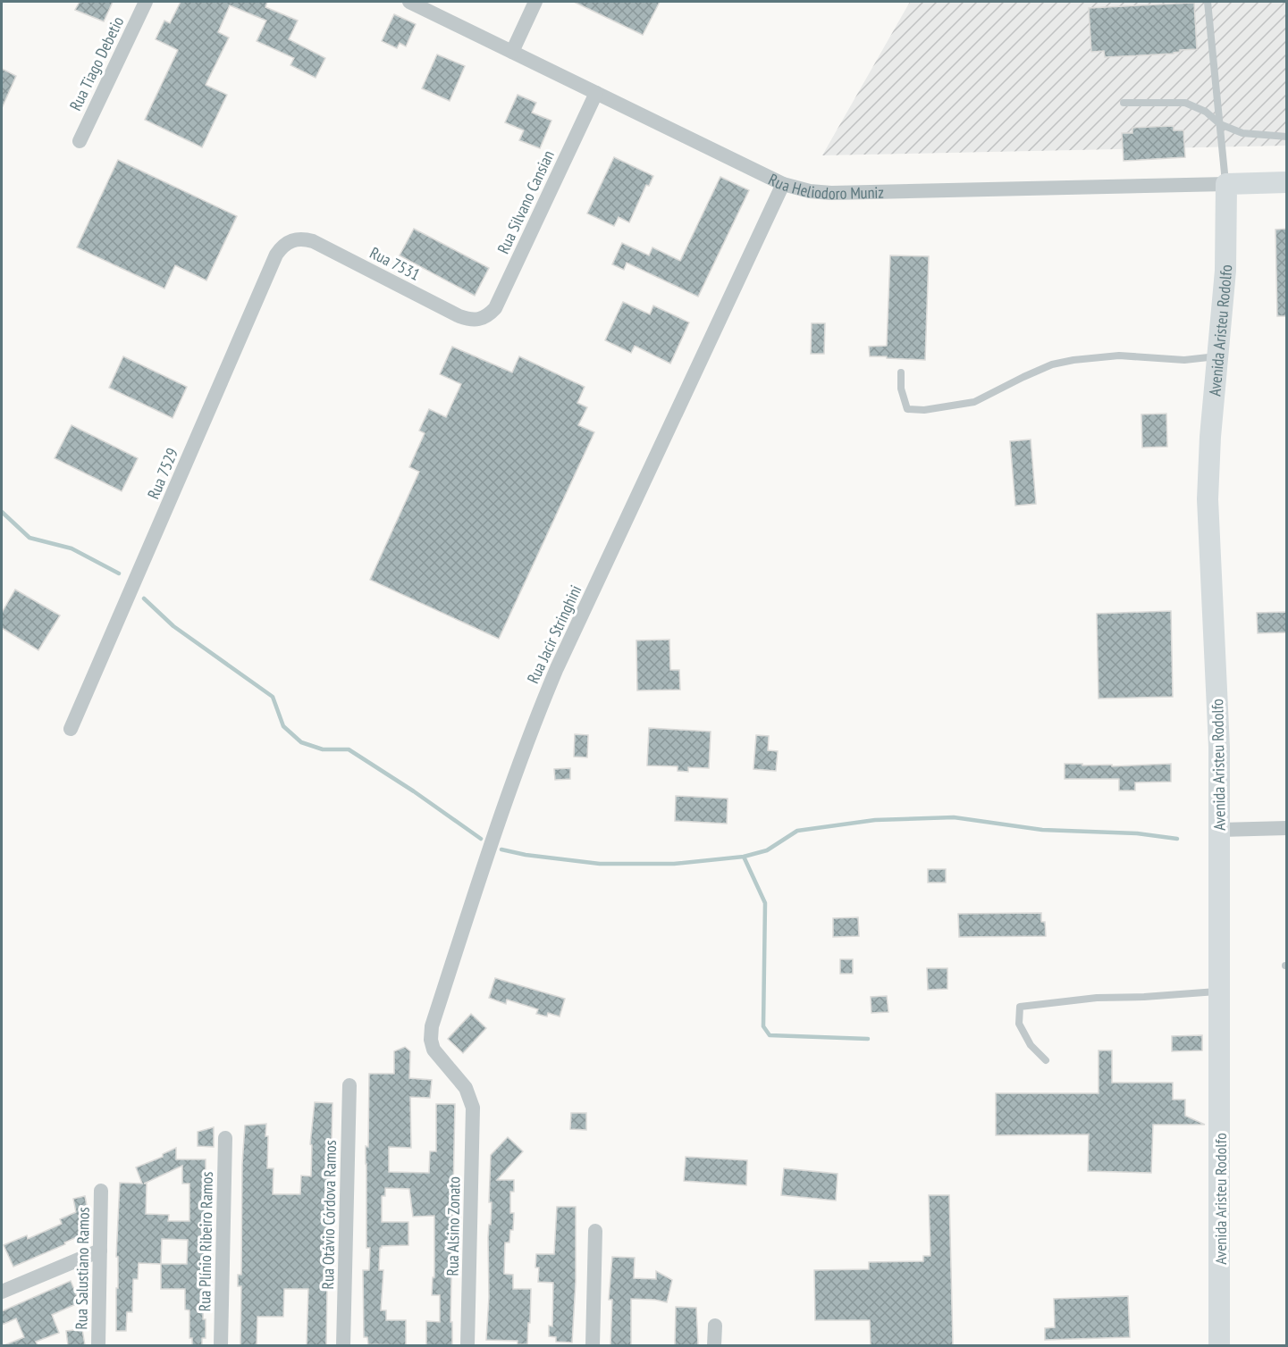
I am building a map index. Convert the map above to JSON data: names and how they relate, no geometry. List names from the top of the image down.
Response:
{
  "streets": {
    "street": [
      "Rua Tiago Debetio",
      "Rua Heliodoro Muniz",
      "Rua Silvano Cansian",
      "Rua 7531",
      "Avenida Aristeu Rodolfo",
      "Rua 7529",
      "Rua Jacir Stringhini",
      "Rua Otávio Córdova Ramos",
      "Rua Alsino Zonato",
      "Rua Plínio Ribeiro Ramos",
      "Rua Salustiano Ramos"
    ]
  },
  "crossings": [
    ["Rua Heliodoro Muniz", "Rua Silvano Cansian"],
    ["Rua Heliodoro Muniz", "Avenida Aristeu Rodolfo"],
    ["Rua Heliodoro Muniz", "Rua Jacir Stringhini"],
    ["Rua Silvano Cansian", "Rua 7531"],
    ["Rua 7531", "Rua 7529"],
    ["Rua Jacir Stringhini", "Rua Alsino Zonato"]
  ]
}
